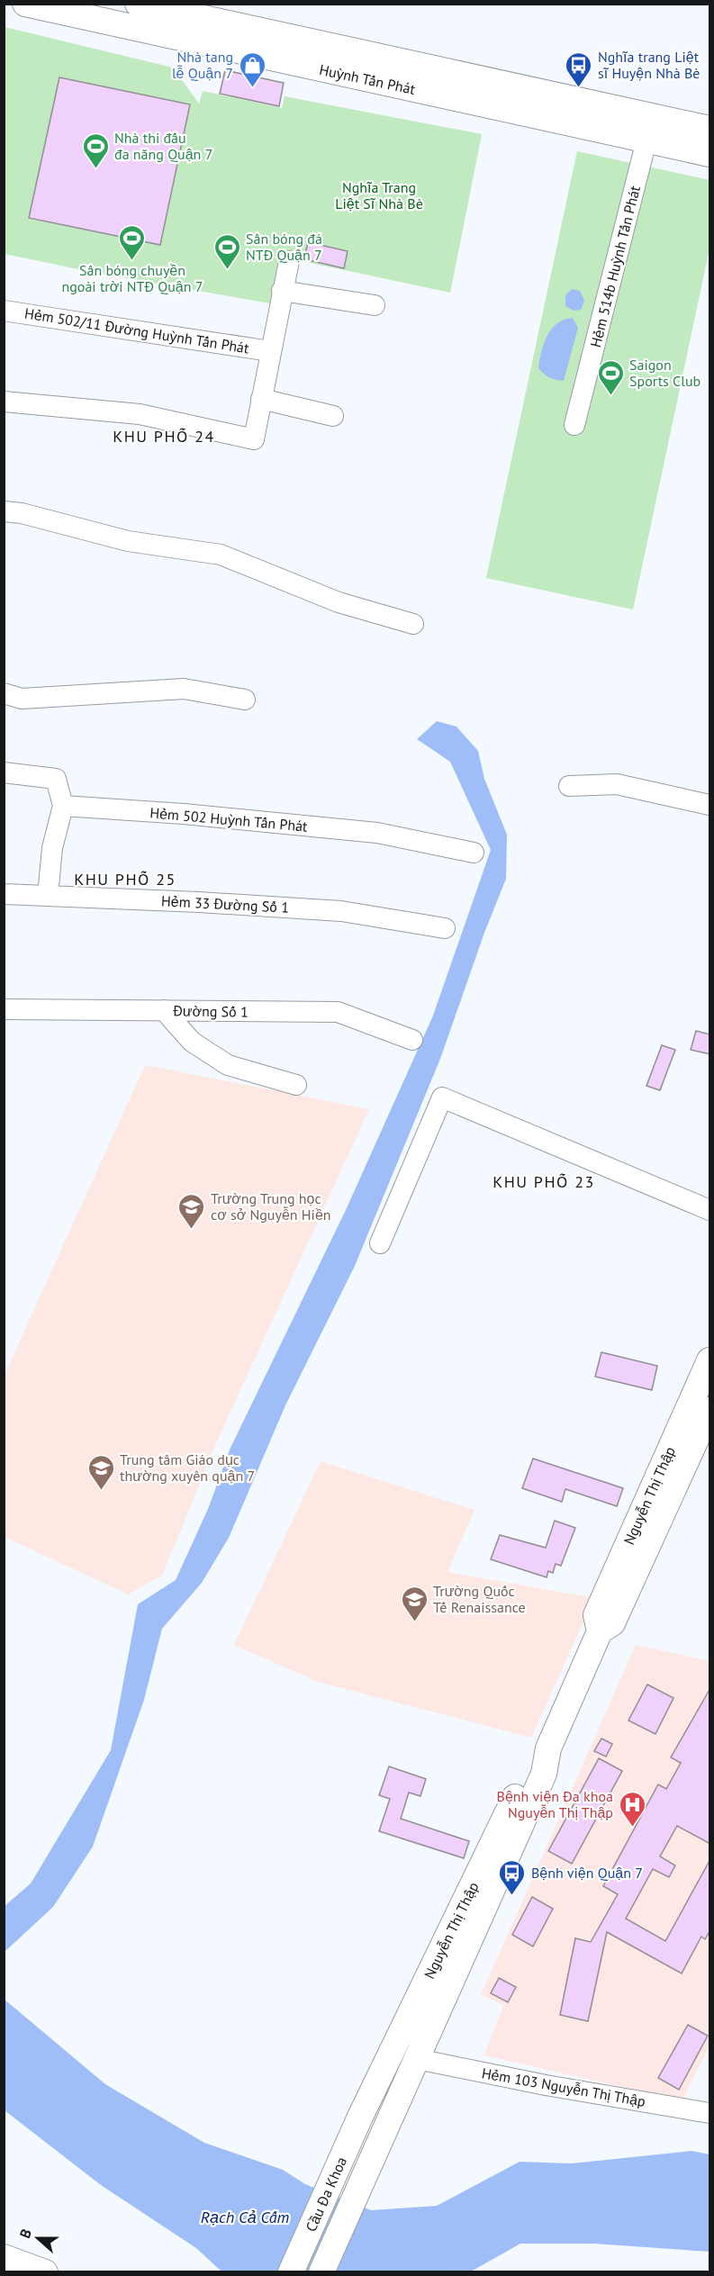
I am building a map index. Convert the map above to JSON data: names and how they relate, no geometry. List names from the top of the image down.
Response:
{
  "streets": {
    "main road": ["Huỳnh Tấn Phát", "Nguyễn Thị Thập", "Cầu Đa Khoa"],
    "street": [
      "Hẻm 514b Huỳnh Tấn Phát",
      "Hẻm 502/11 Đường Huỳnh Tấn Phát",
      "Hẻm 502 Huỳnh Tấn Phát",
      "Hẻm 33 Đường Số 1",
      "Đường Số 1",
      "Hẻm 103 Nguyễn Thị Thập"
    ]
  },
  "crossings": [
    ["Huỳnh Tấn Phát", "Hẻm 514b Huỳnh Tấn Phát"],
    ["Nguyễn Thị Thập", "Hẻm 103 Nguyễn Thị Thập"],
    ["Nguyễn Thị Thập", "Cầu Đa Khoa"]
  ],
  "districts": ["KHU PHỐ 24", "KHU PHỐ 25", "KHU PHỐ 23"],
  "water": ["Rạch Cả Cấm"],
  "parks": ["Nghĩa Trang Liệt Sĩ Nhà Bè"],
  "places": {
    "shop": ["Nhà tang lễ Quận 7"],
    "bus stop": ["Nghĩa trang Liệt sĩ Huyện Nhà Bè", "Bệnh viện Quận 7"],
    "sports": [
      "Nhà thi đấu đa năng Quận 7",
      "Sân bóng chuyền ngoài trời NTĐ Quận 7",
      "Sân bóng đá NTĐ Quận 7",
      "Saigon Sports Club"
    ],
    "school or university": ["Trường Trung học cơ sở Nguyễn Hiền", "Trung tâm Giáo dục thường xuyên quận 7", "Trường Quốc Tế Renaissance"],
    "hospital": ["Bệnh viện Đa khoa Nguyễn Thị Thập"]
  },
  "north": "left"
}
